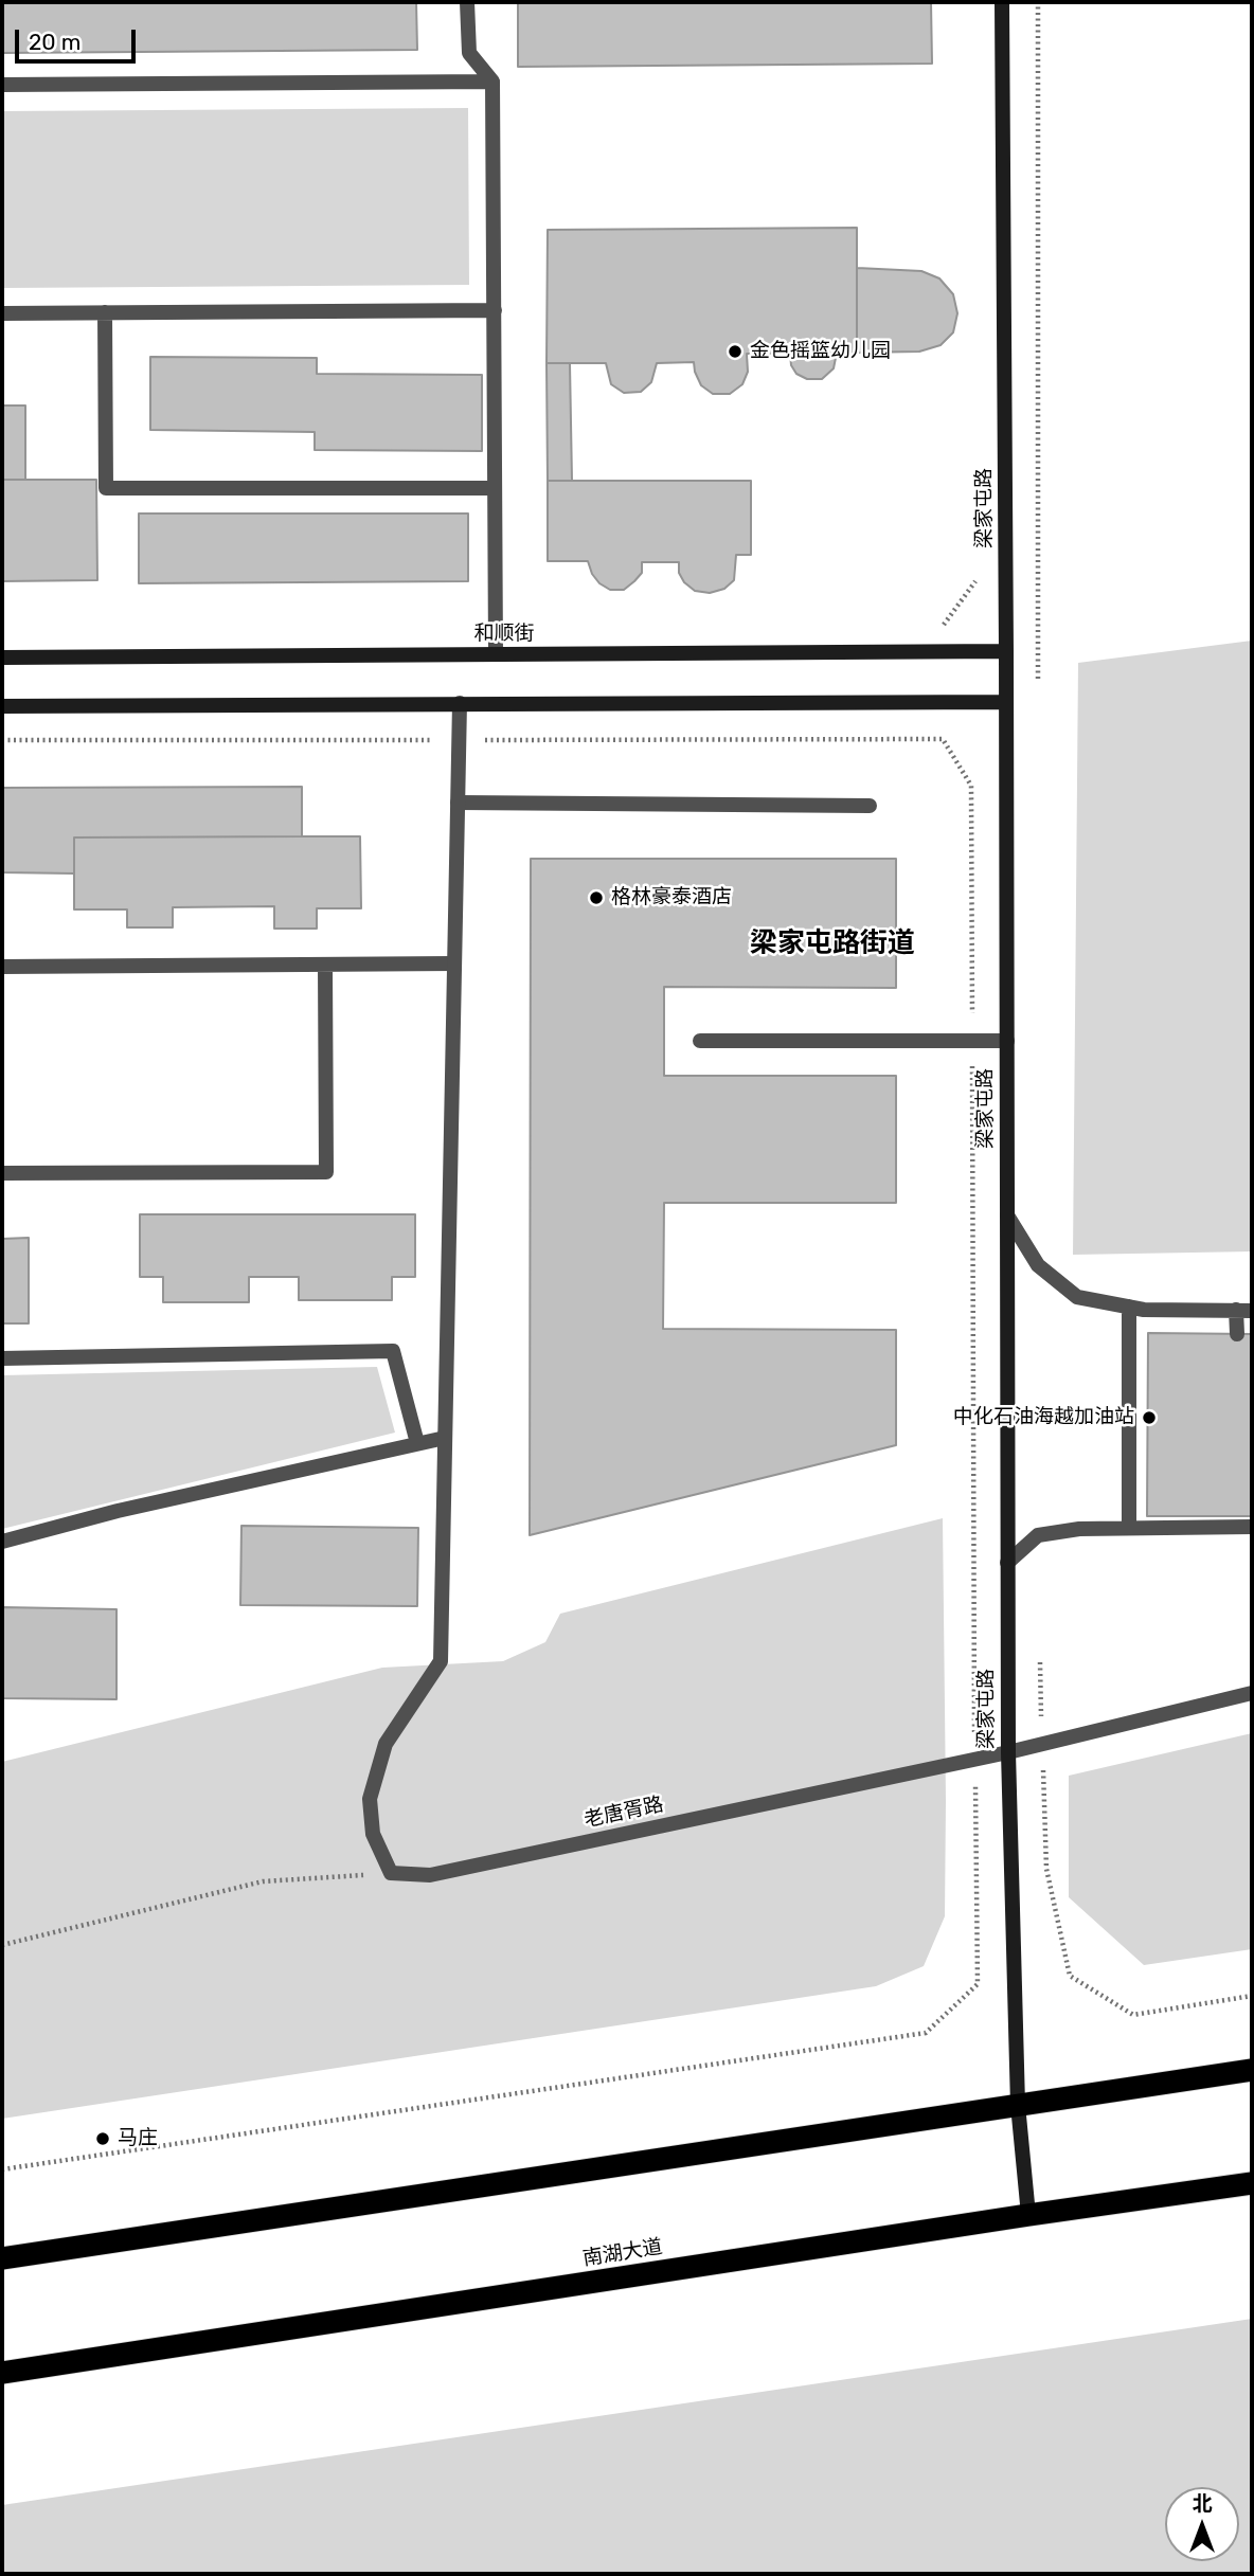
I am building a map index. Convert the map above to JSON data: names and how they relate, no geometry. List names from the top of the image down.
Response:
{
  "streets": {
    "highway": ["南湖大道"],
    "street": ["梁家屯路", "和顺街", "老唐胥路"]
  },
  "crossings": [
    ["梁家屯路", "和顺街"],
    ["梁家屯路", "老唐胥路"],
    ["梁家屯路", "南湖大道"]
  ],
  "districts": ["梁家屯路街道"],
  "places": [
    "金色摇篮幼儿园",
    "格林豪泰酒店",
    "中化石油海越加油站",
    "马庄"
  ],
  "scale_bar": "20 m",
  "north": "top"
}
